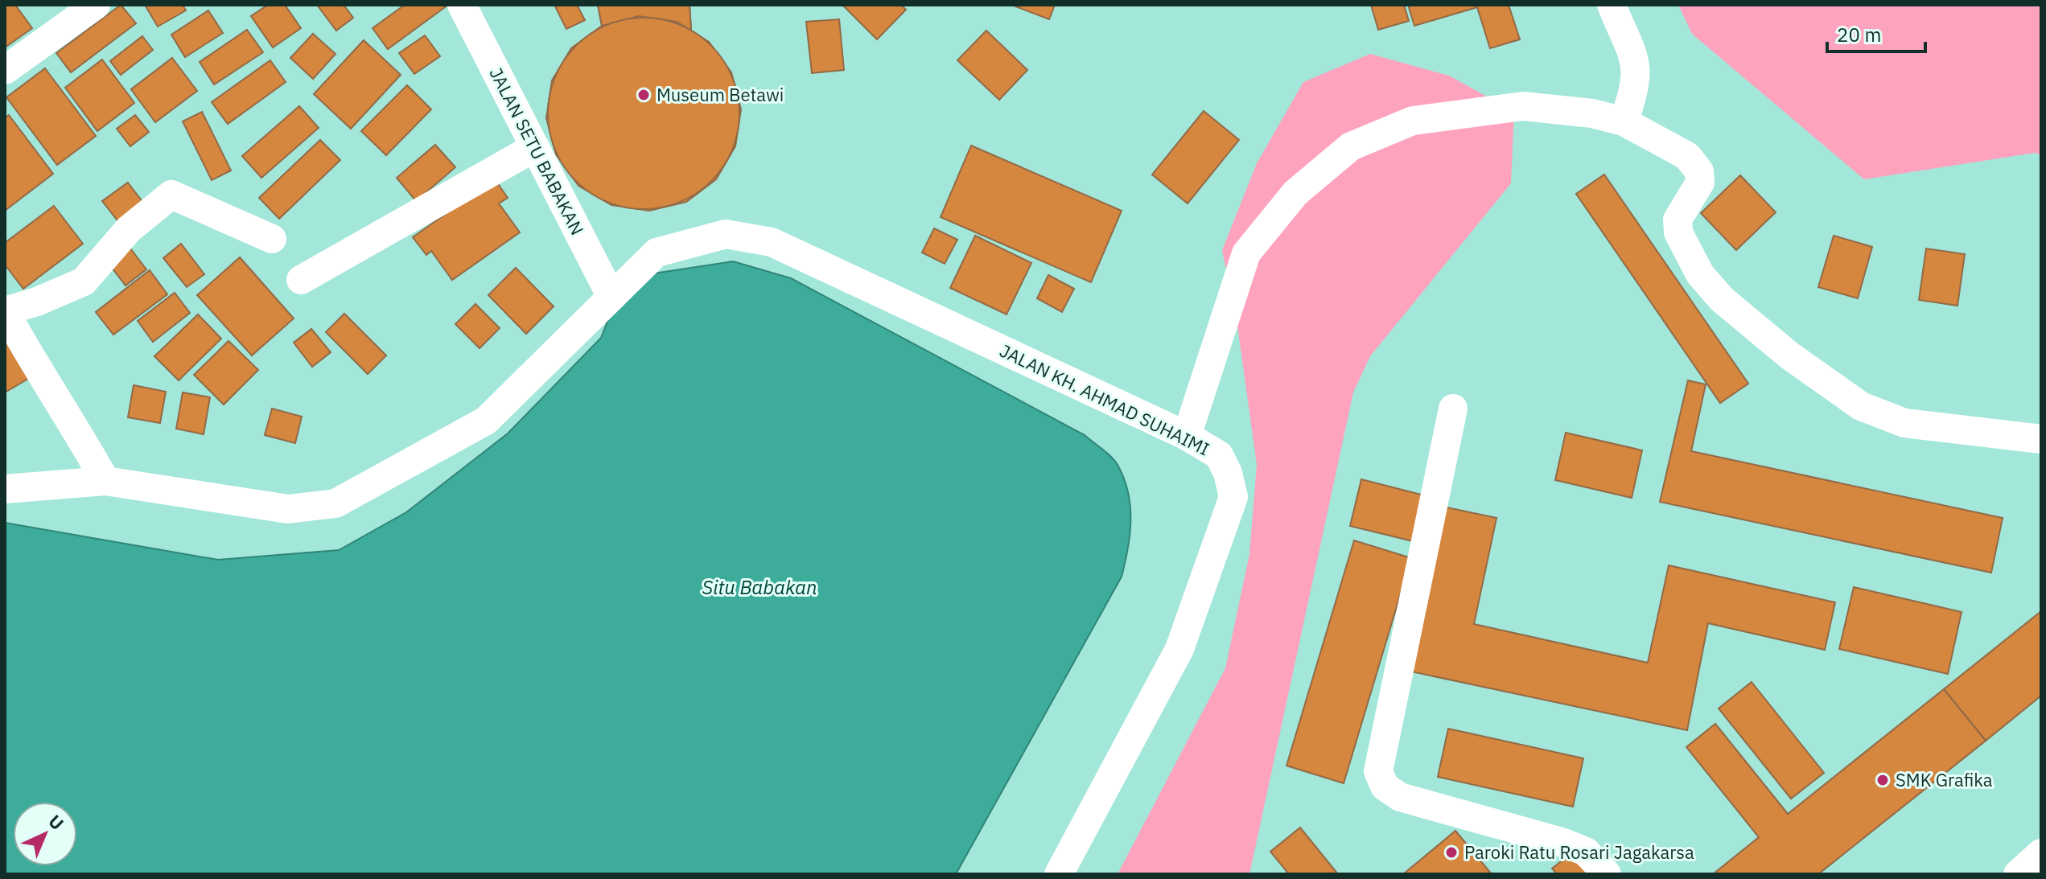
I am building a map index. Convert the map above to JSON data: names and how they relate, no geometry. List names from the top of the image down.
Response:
{
  "streets": {
    "street": ["JALAN SETU BABAKAN", "JALAN KH. AHMAD SUHAIMI"]
  },
  "crossings": [
    ["JALAN SETU BABAKAN", "JALAN KH. AHMAD SUHAIMI"]
  ],
  "water": ["Situ Babakan"],
  "places": ["Museum Betawi", "SMK Grafika", "Paroki Ratu Rosari Jagakarsa"],
  "scale_bar": "20 m",
  "north": "top right"
}
